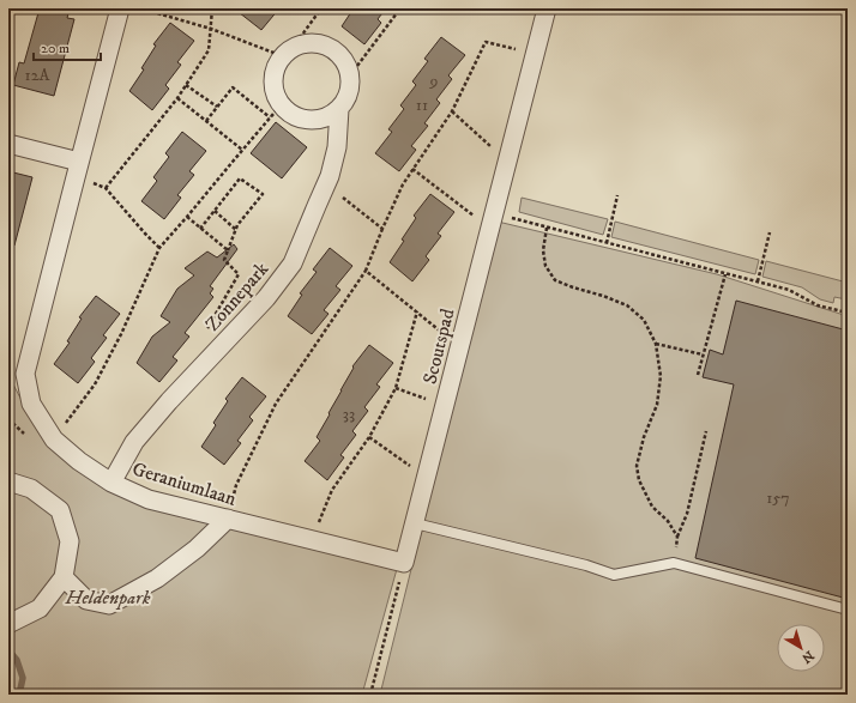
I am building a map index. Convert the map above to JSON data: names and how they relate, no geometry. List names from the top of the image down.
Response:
{
  "streets": {
    "street": ["Zonnepark", "Scoutspad", "Geraniumlaan"]
  },
  "crossings": [
    ["Zonnepark", "Geraniumlaan"],
    ["Scoutspad", "Geraniumlaan"]
  ],
  "parks": ["Heldenpark"],
  "house_numbers": [
    "12A",
    "9",
    "11",
    "33",
    "157"
  ],
  "scale_bar": "20 m",
  "north": "bottom right"
}
